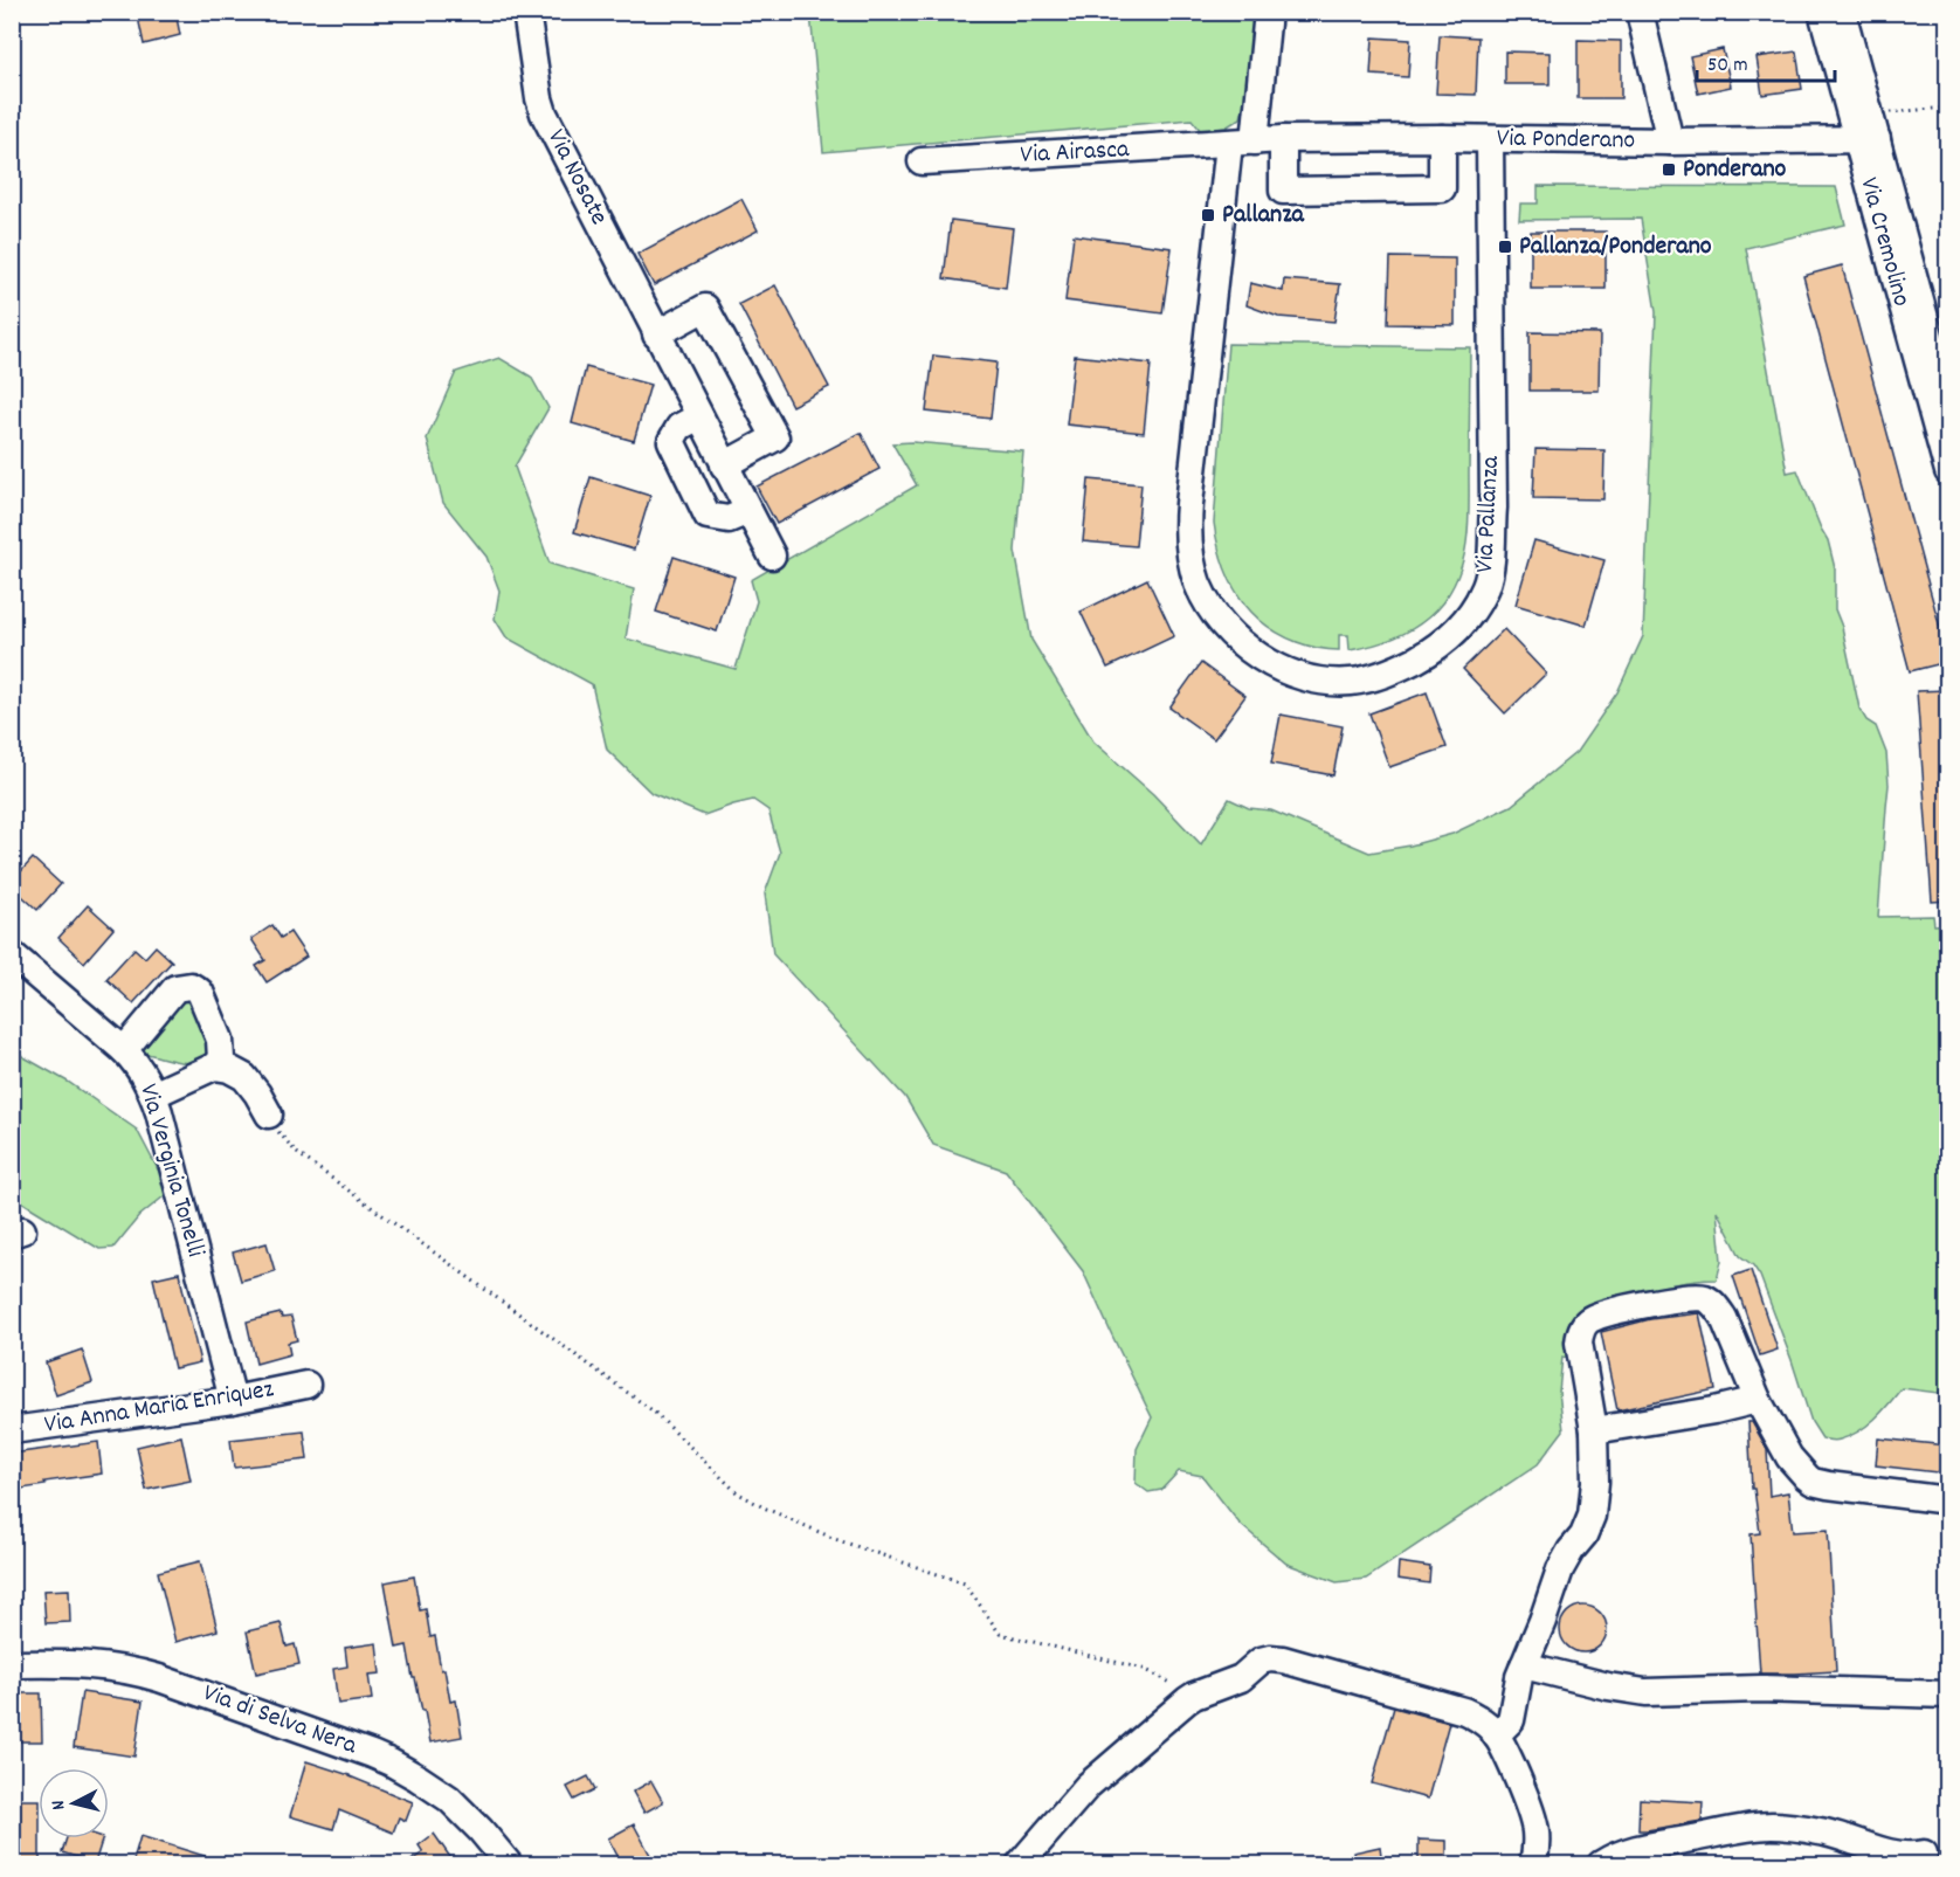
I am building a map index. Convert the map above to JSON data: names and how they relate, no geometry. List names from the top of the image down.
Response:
{
  "streets": {
    "street": [
      "Via Ponderano",
      "Via Airasca",
      "Via Nosate",
      "Via Cremolino",
      "Via Pallanza",
      "Via Verginia Tonelli",
      "Via Anna Maria Enriquez",
      "Via di Selva Nera"
    ]
  },
  "crossings": [
    ["Via Ponderano", "Via Airasca"],
    ["Via Ponderano", "Via Cremolino"],
    ["Via Ponderano", "Via Pallanza"],
    ["Via Airasca", "Via Pallanza"],
    ["Via Verginia Tonelli", "Via Anna Maria Enriquez"]
  ],
  "places": {
    "transit": ["Ponderano", "Pallanza", "Pallanza/Ponderano"]
  },
  "scale_bar": "50 m",
  "north": "left"
}
